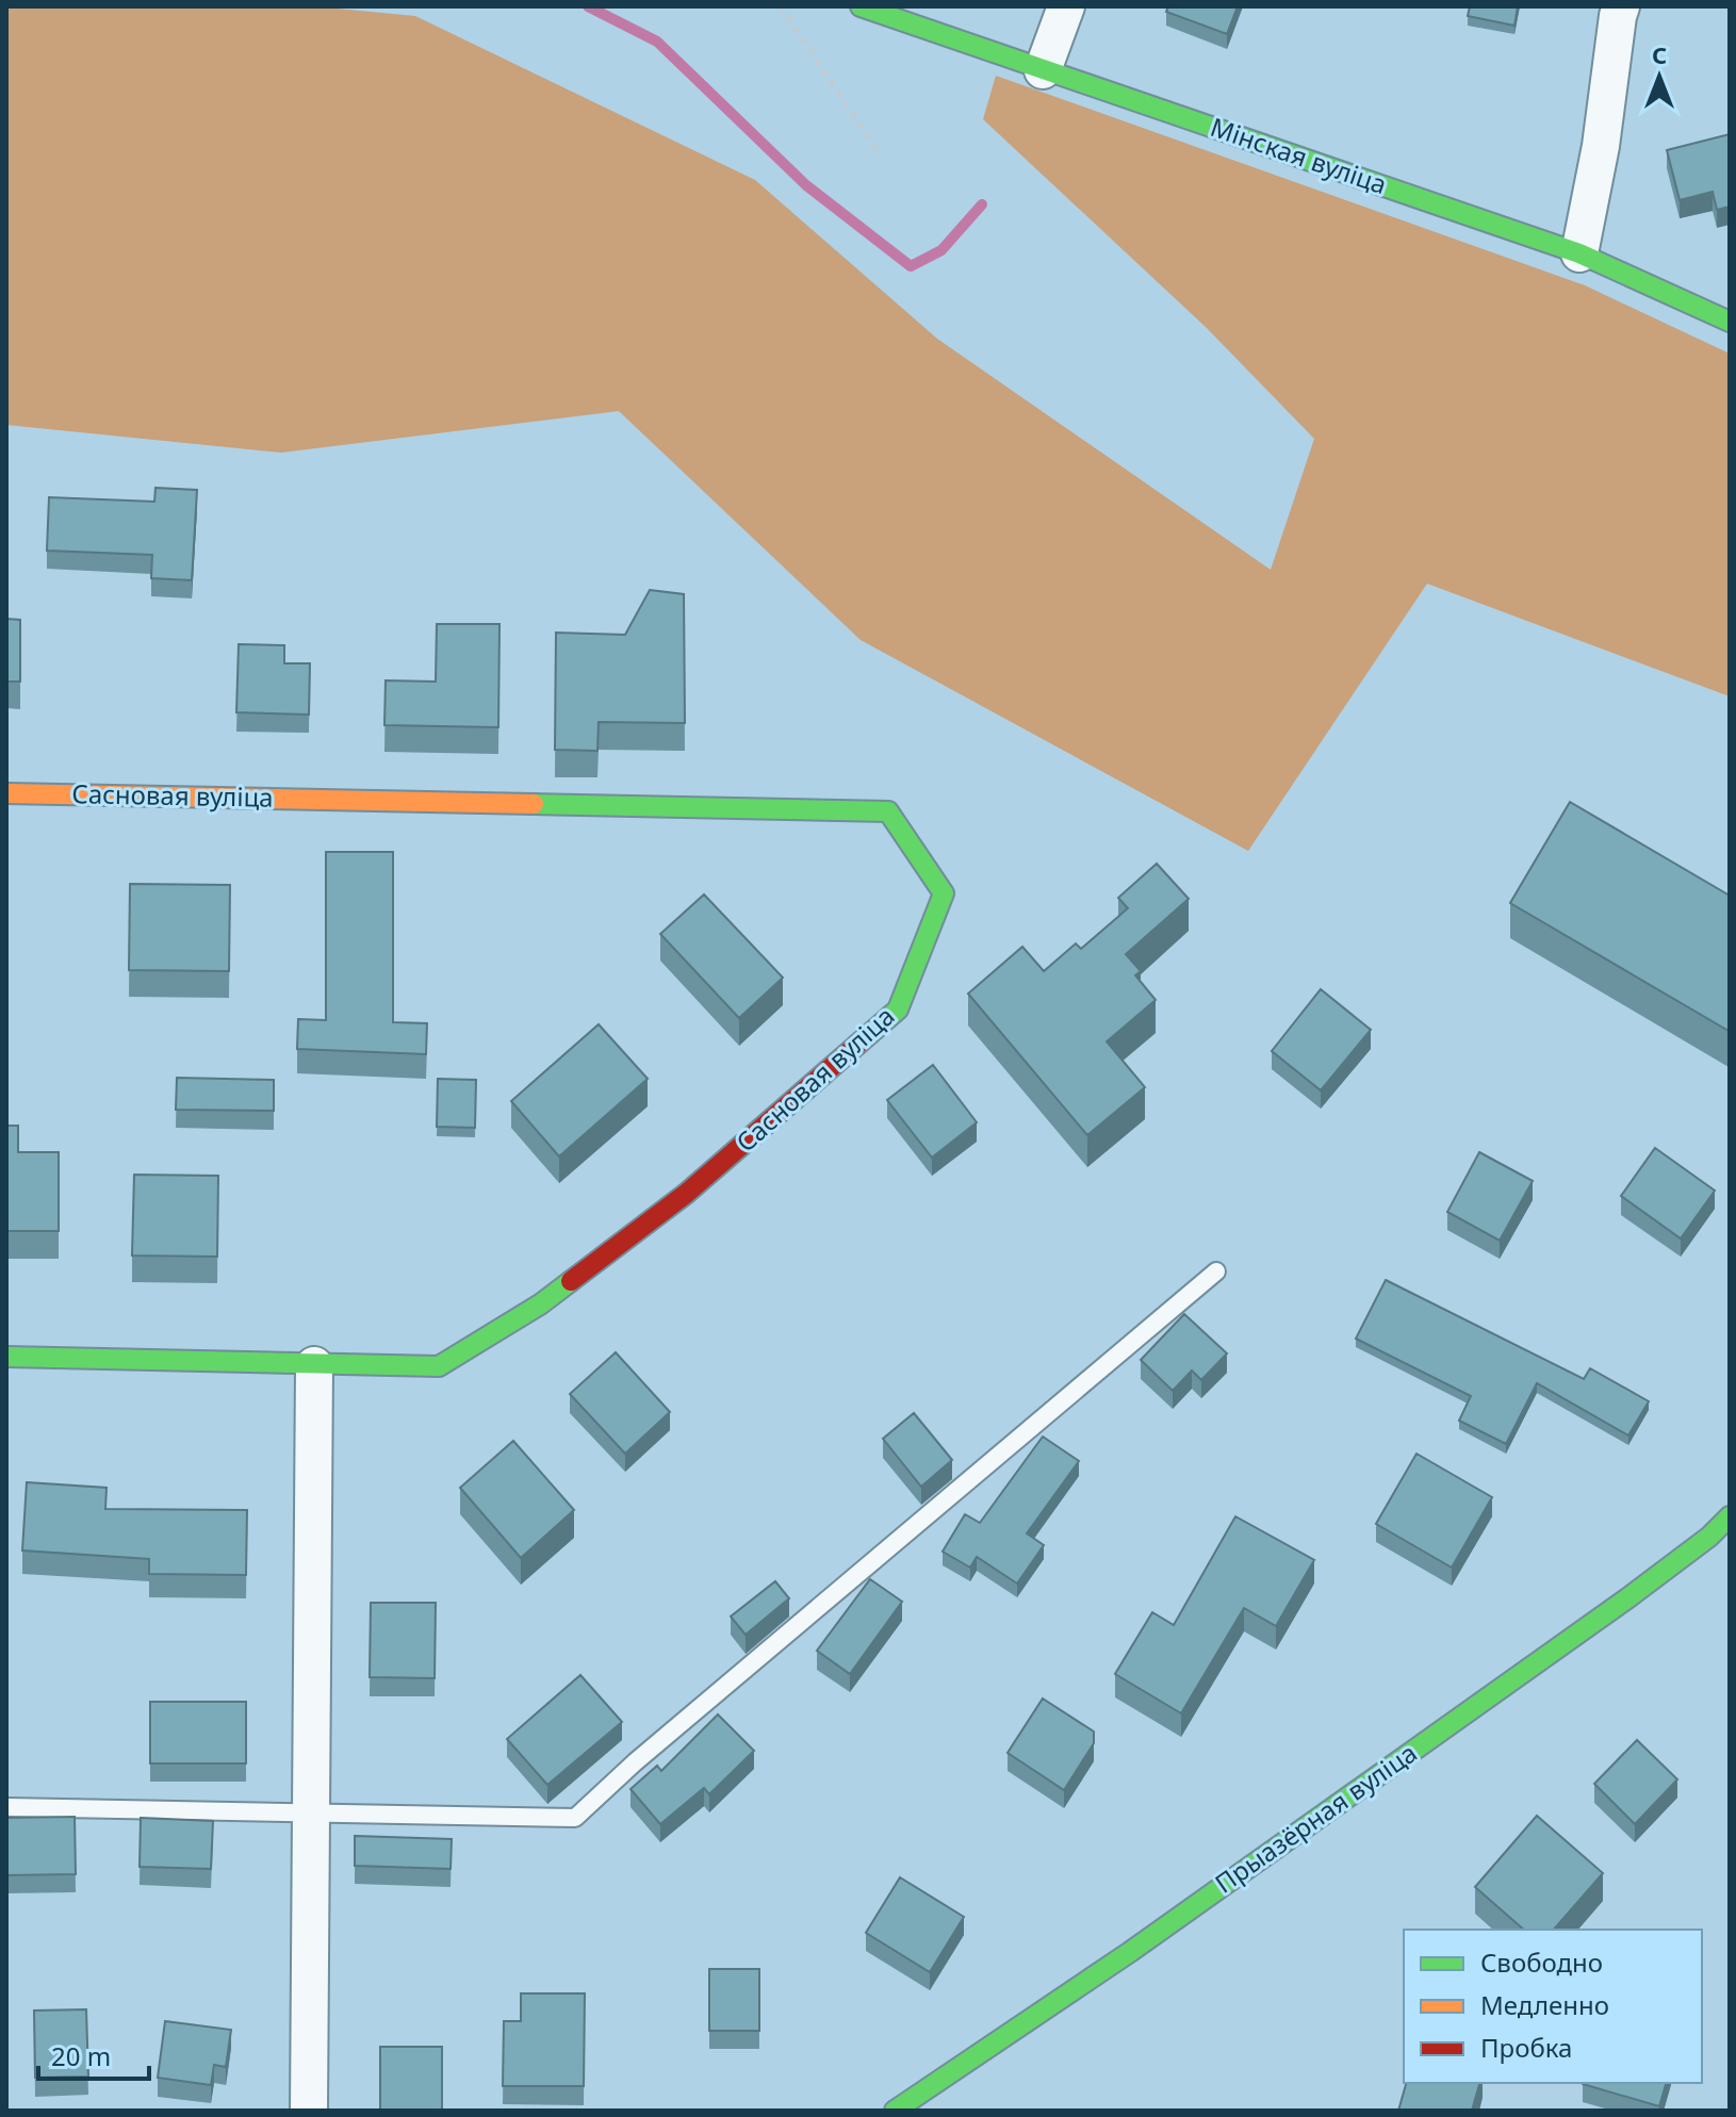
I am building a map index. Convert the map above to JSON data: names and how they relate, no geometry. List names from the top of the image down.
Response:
{
  "streets": {
    "street": ["Мінская вуліца", "Сасновая вуліца", "Прыазёрная вуліца"]
  },
  "legend": ["Свободно", "Медленно", "Пробка"],
  "scale_bar": "20 m",
  "north": "top"
}
